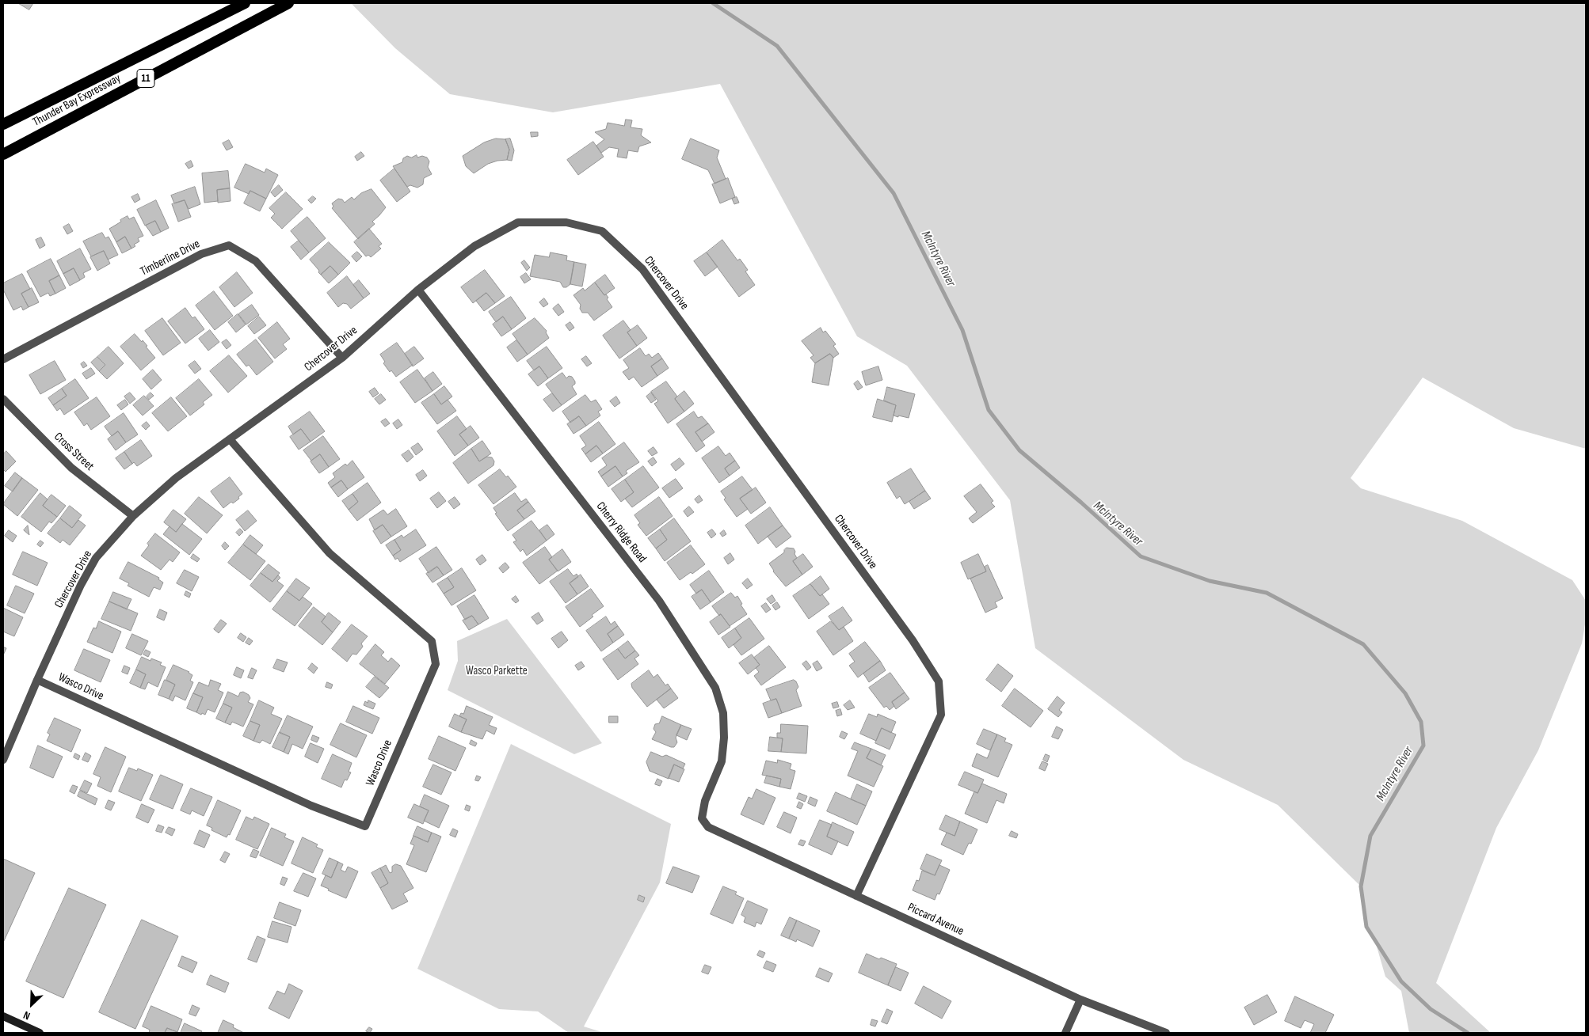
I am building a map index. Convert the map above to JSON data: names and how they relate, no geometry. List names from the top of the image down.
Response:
{
  "streets": {
    "highway": ["11", "Thunder Bay Expressway"],
    "street": [
      "Timberline Drive",
      "Chercover Drive",
      "Cross Street",
      "Cherry Ridge Road",
      "Wasco Drive",
      "Piccard Avenue"
    ]
  },
  "crossings": [
    ["Timberline Drive", "Chercover Drive"],
    ["Chercover Drive", "Cross Street"],
    ["Chercover Drive", "Cherry Ridge Road"],
    ["Chercover Drive", "Wasco Drive"],
    ["Chercover Drive", "Piccard Avenue"],
    ["Cherry Ridge Road", "Piccard Avenue"]
  ],
  "water": ["McIntyre River"],
  "parks": ["Wasco Parkette"],
  "north": "bottom left"
}
